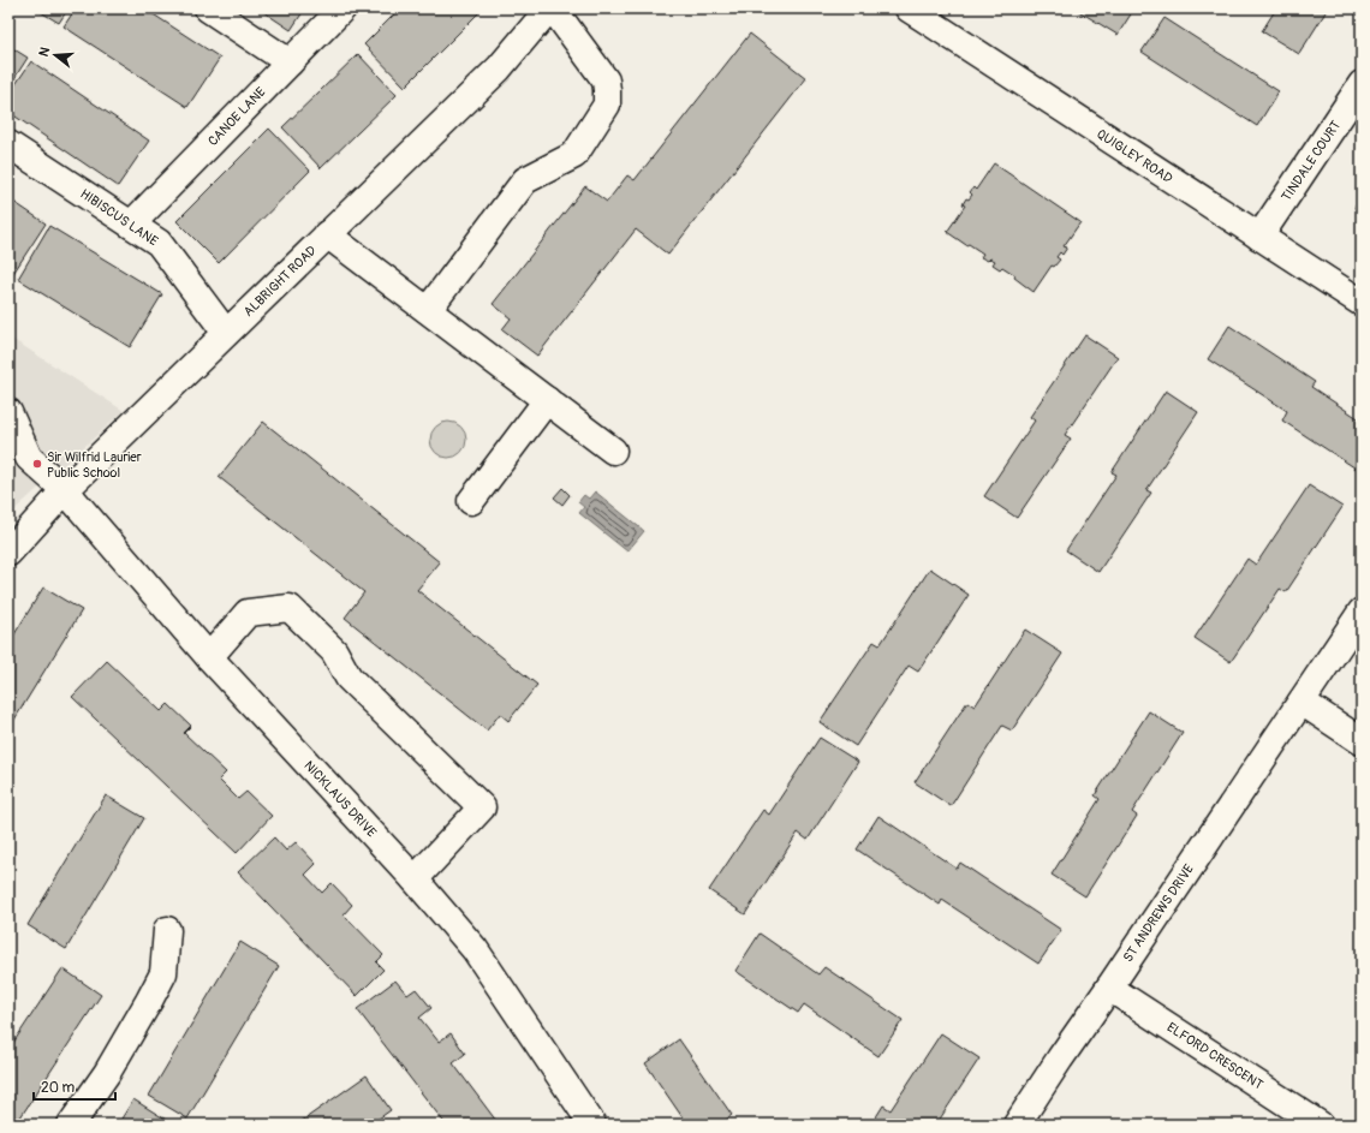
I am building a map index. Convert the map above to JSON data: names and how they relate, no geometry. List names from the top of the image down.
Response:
{
  "streets": {
    "street": [
      "CANOE LANE",
      "QUIGLEY ROAD",
      "TINDALE COURT",
      "HIBISCUS LANE",
      "ALBRIGHT ROAD",
      "NICKLAUS DRIVE",
      "ST ANDREWS DRIVE",
      "ELFORD CRESCENT"
    ]
  },
  "crossings": [
    ["CANOE LANE", "HIBISCUS LANE"],
    ["QUIGLEY ROAD", "TINDALE COURT"],
    ["HIBISCUS LANE", "ALBRIGHT ROAD"],
    ["ALBRIGHT ROAD", "NICKLAUS DRIVE"],
    ["ST ANDREWS DRIVE", "ELFORD CRESCENT"]
  ],
  "places": ["Sir Wilfrid Laurier Public School"],
  "scale_bar": "20 m",
  "north": "left"
}
